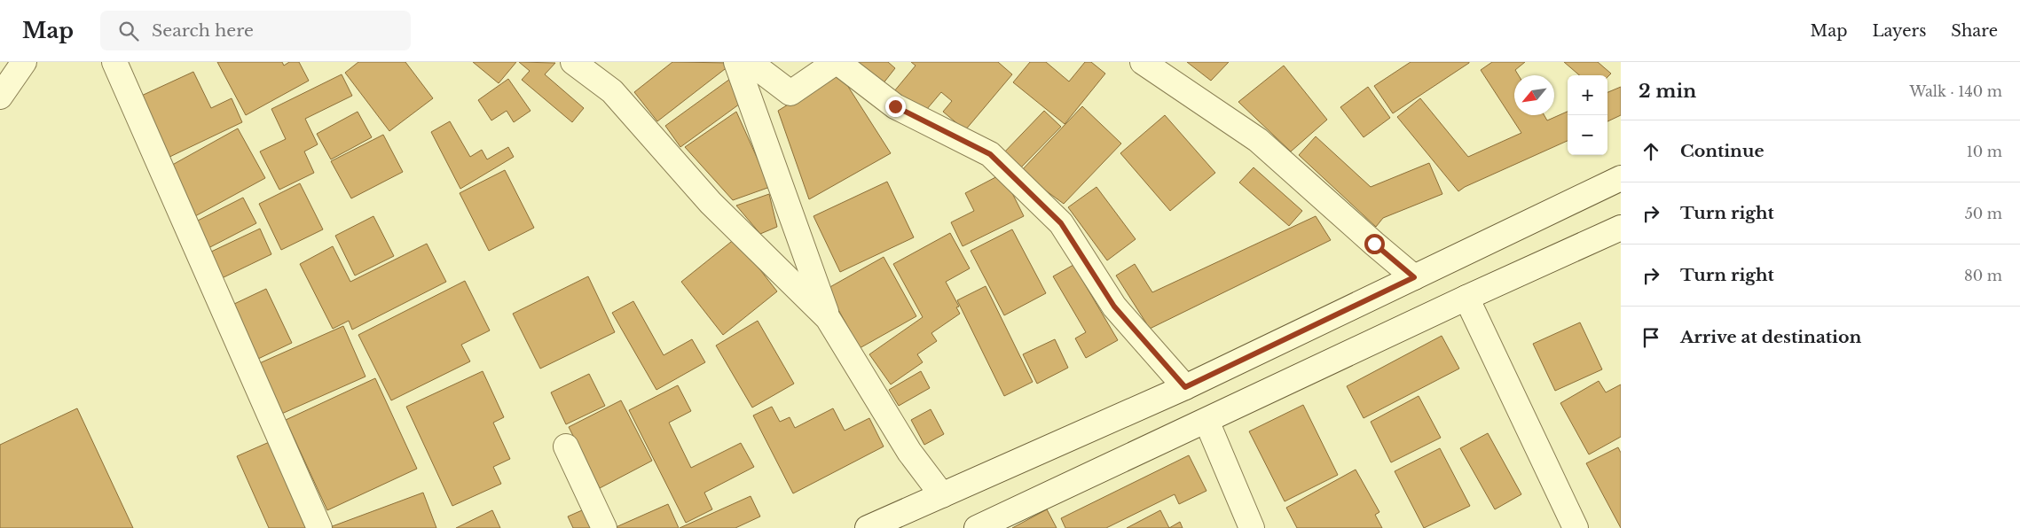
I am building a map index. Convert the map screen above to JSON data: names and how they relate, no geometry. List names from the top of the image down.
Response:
{
  "north": "bottom left",
  "page": {
    "header": "Map",
    "search": "Search here",
    "nav": ["Map", "Layers", "Share"],
    "heading": ["2 min", "Walk · 140 m"],
    "map_buttons": ["+", "−"],
    "list": [
      ["Continue", "10 m"],
      ["Turn right", "50 m"],
      ["Turn right", "80 m"],
      "Arrive at destination"
    ]
  }
}
